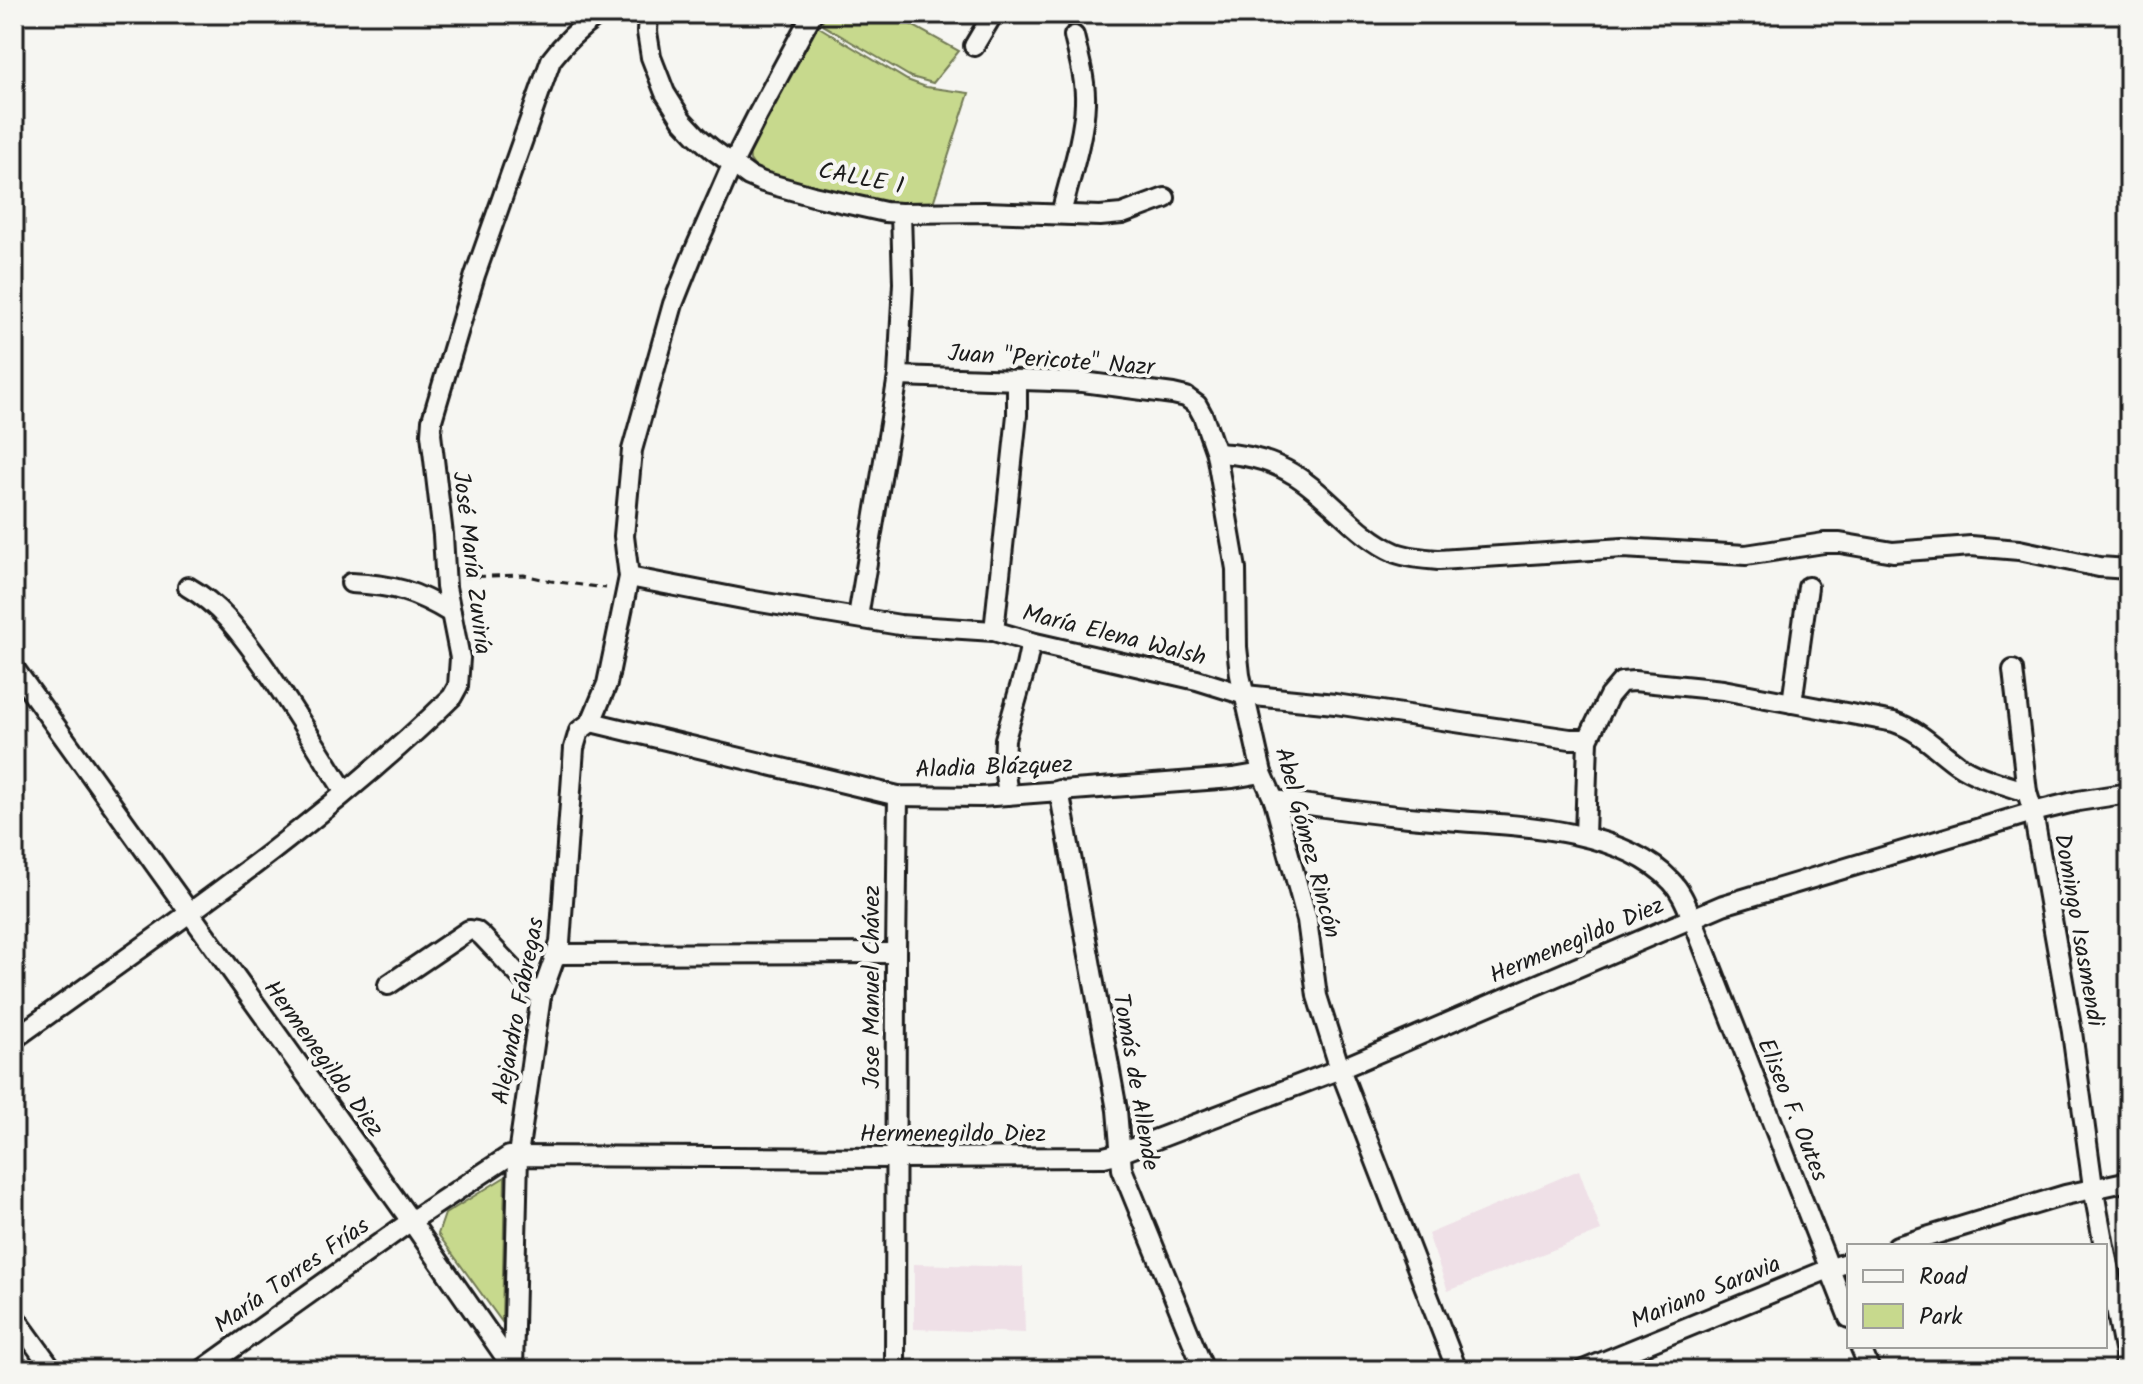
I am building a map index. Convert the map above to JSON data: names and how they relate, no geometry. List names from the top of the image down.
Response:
{
  "streets": {
    "street": [
      "CALLE 1",
      "Juan \"Pericote\" Nazr",
      "José María Zuviría",
      "María Elena Walsh",
      "Aladia Blázquez",
      "Abel Gómez Rincón",
      "Domingo Isasmendi",
      "Hermenegildo Diez",
      "Jose Manuel Chávez",
      "Alejandro Fábregas",
      "Tomás de Allende",
      "Eliseo F. Outes",
      "María Torres Frías",
      "Mariano Saravia"
    ]
  },
  "crossings": [
    ["CALLE 1", "Alejandro Fábregas"],
    ["Juan \"Pericote\" Nazr", "Abel Gómez Rincón"],
    ["José María Zuviría", "Hermenegildo Diez"],
    ["María Elena Walsh", "Abel Gómez Rincón"],
    ["María Elena Walsh", "Alejandro Fábregas"],
    ["Aladia Blázquez", "Abel Gómez Rincón"],
    ["Aladia Blázquez", "Jose Manuel Chávez"],
    ["Aladia Blázquez", "Alejandro Fábregas"],
    ["Aladia Blázquez", "Tomás de Allende"],
    ["Abel Gómez Rincón", "Hermenegildo Diez"],
    ["Abel Gómez Rincón", "Eliseo F. Outes"],
    ["Domingo Isasmendi", "Hermenegildo Diez"],
    ["Hermenegildo Diez", "Jose Manuel Chávez"],
    ["Hermenegildo Diez", "Alejandro Fábregas"],
    ["Hermenegildo Diez", "Tomás de Allende"],
    ["Hermenegildo Diez", "Eliseo F. Outes"],
    ["Hermenegildo Diez", "María Torres Frías"],
    ["Eliseo F. Outes", "Mariano Saravia"]
  ],
  "legend": ["Road", "Park"]
}
